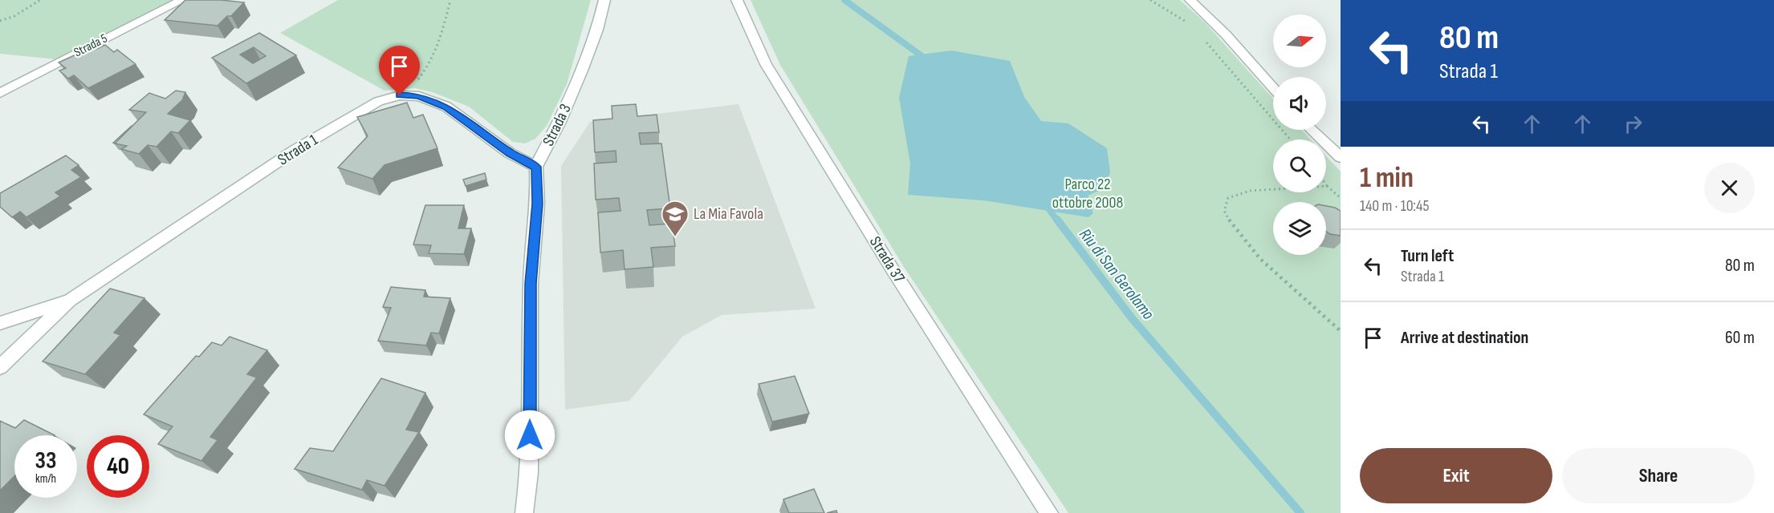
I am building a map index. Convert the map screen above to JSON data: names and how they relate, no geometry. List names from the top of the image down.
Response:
{
  "streets": {
    "street": [
      "Strada 5",
      "Strada 3",
      "Strada 1",
      "Strada 37"
    ]
  },
  "crossings": [
    ["Strada 3", "Strada 1"]
  ],
  "water": ["Riu di San Gerolamo"],
  "parks": ["Parco 22 ottobre 2008"],
  "places": {
    "school or university": ["La Mia Favola"]
  },
  "north": "right",
  "page": {
    "turn": ["80 m", "Strada 1"],
    "heading": ["1 min", "140 m · 10:45"],
    "list": [
      {
        "name": "Turn left",
        "note": "Strada 1",
        "value": "80 m"
      },
      {
        "name": "Arrive at destination",
        "value": "60 m"
      }
    ],
    "speed": "33 km/h",
    "limit": "40",
    "buttons": ["Exit", "Share"]
  }
}
